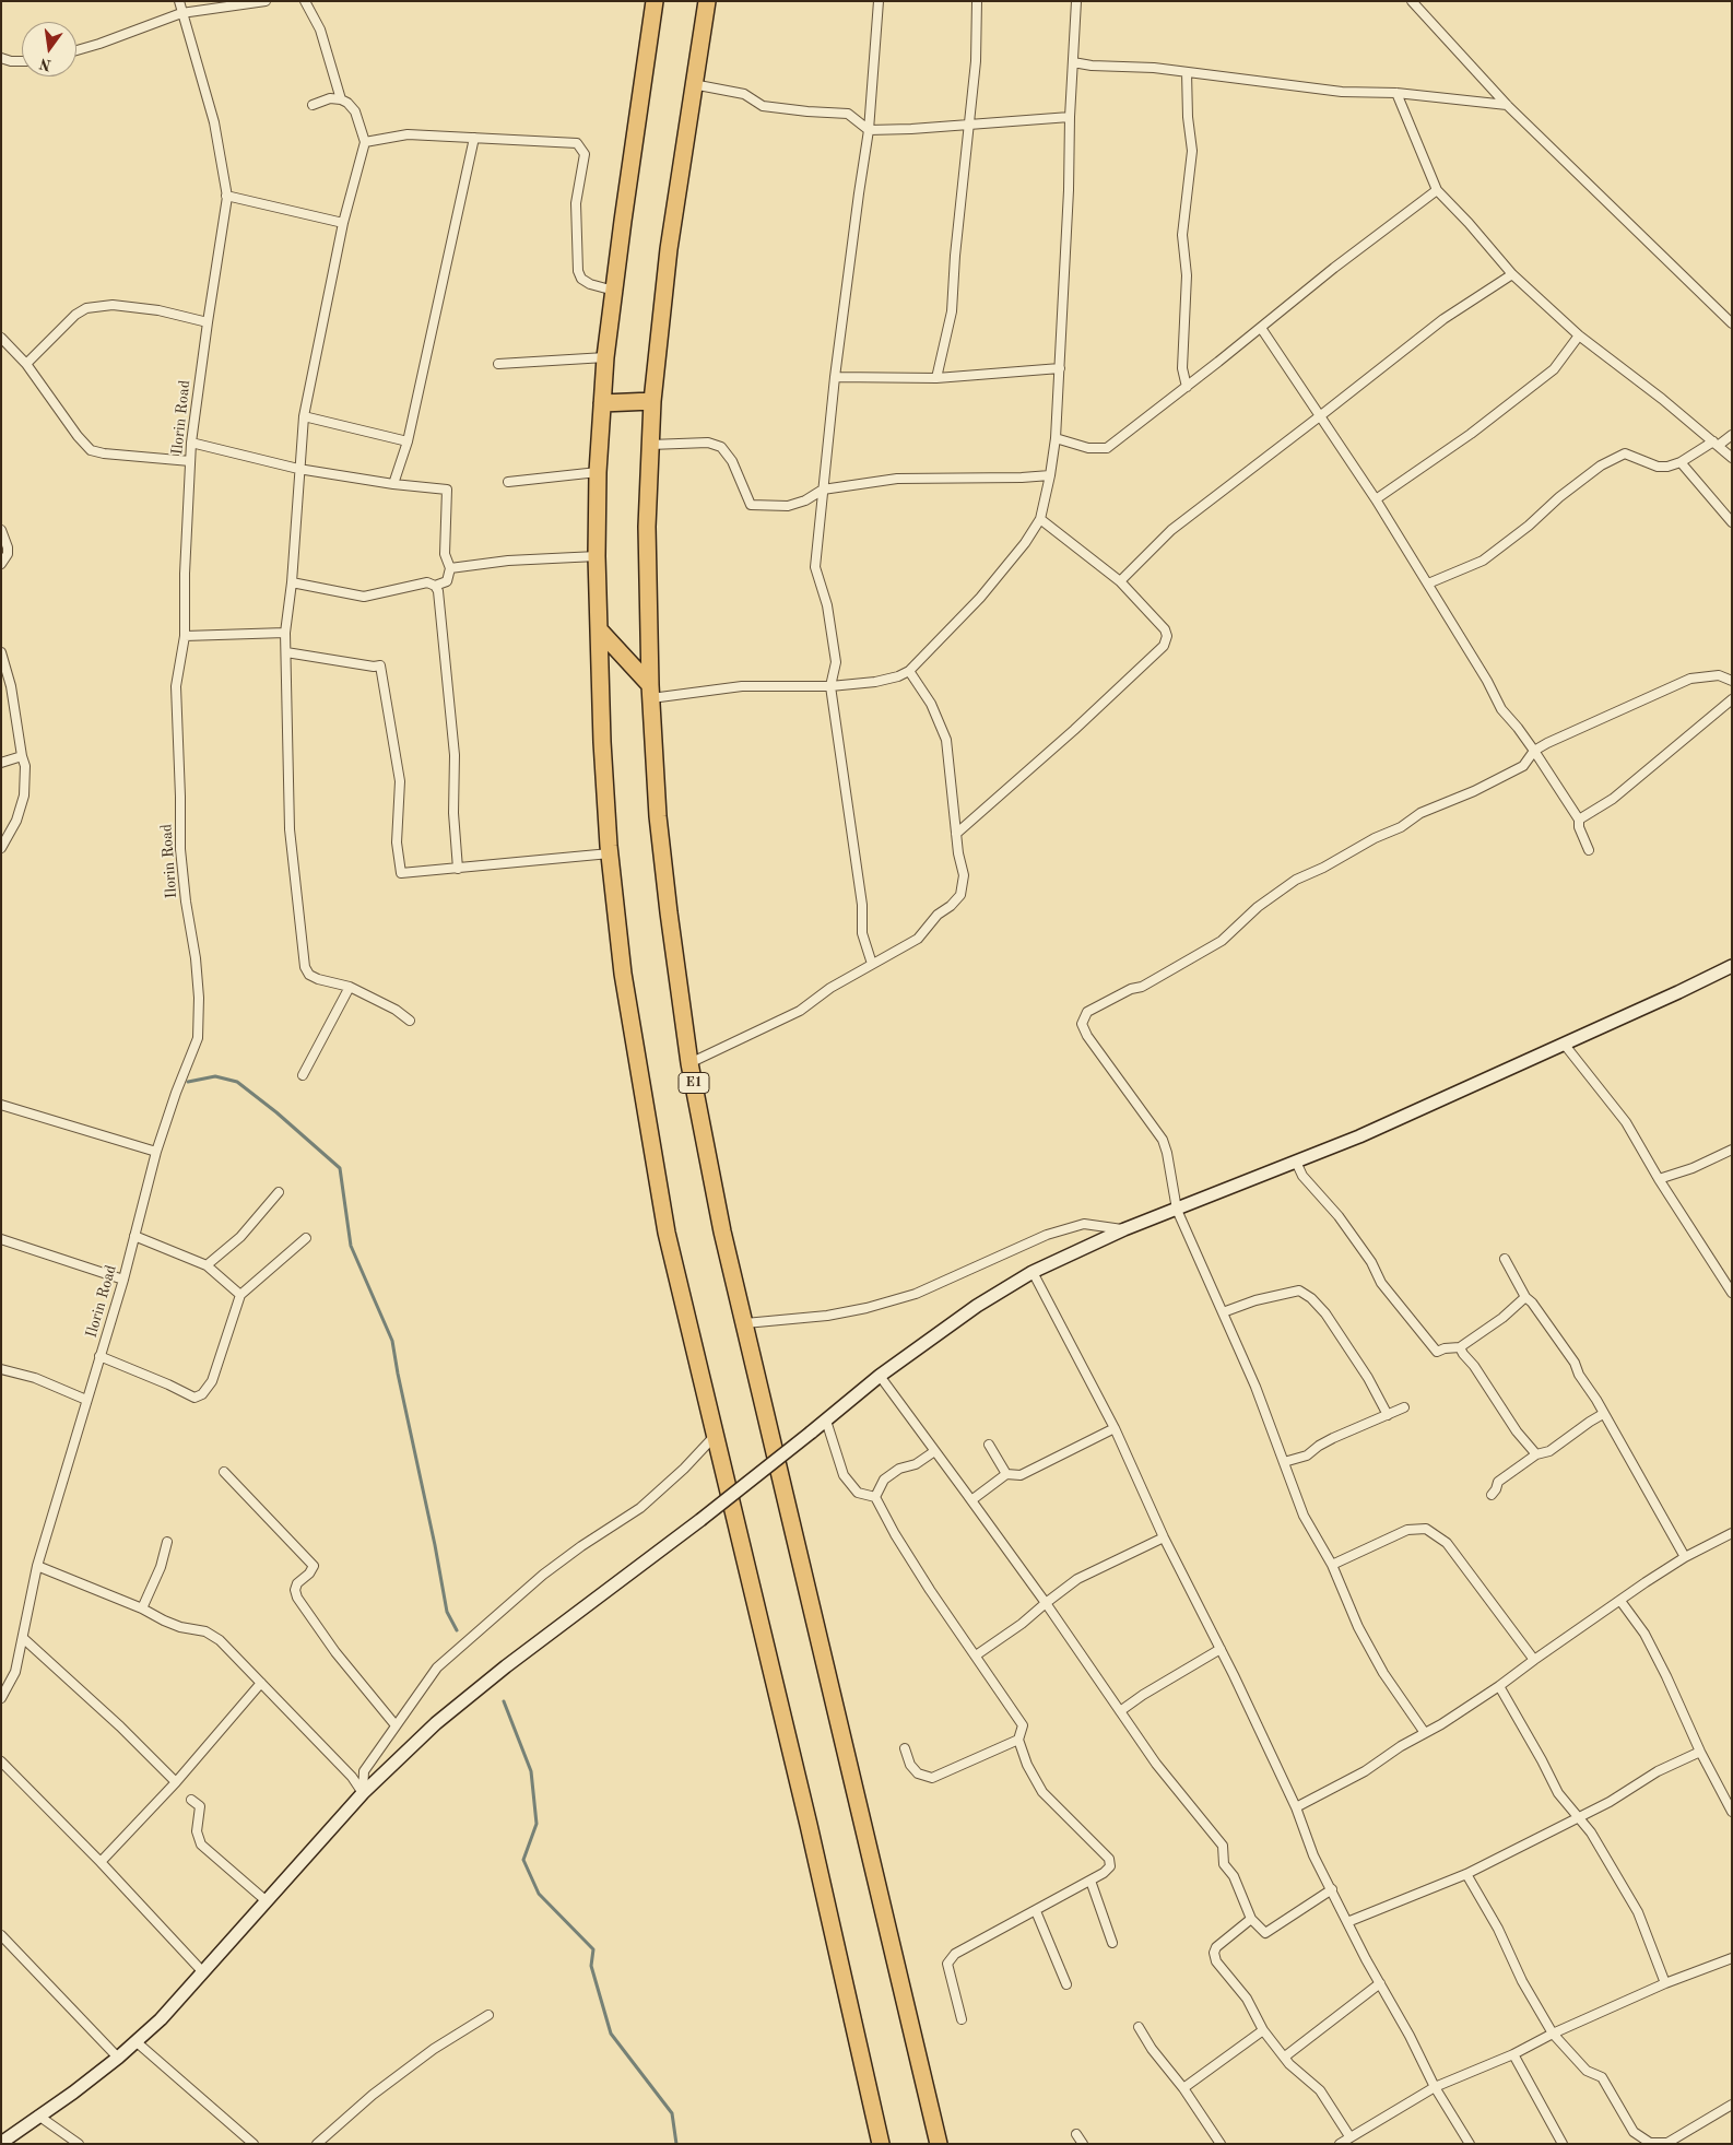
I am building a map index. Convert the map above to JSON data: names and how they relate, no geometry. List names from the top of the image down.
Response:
{
  "streets": {
    "highway": ["E1"],
    "street": ["Ilorin Road"]
  },
  "north": "bottom"
}
